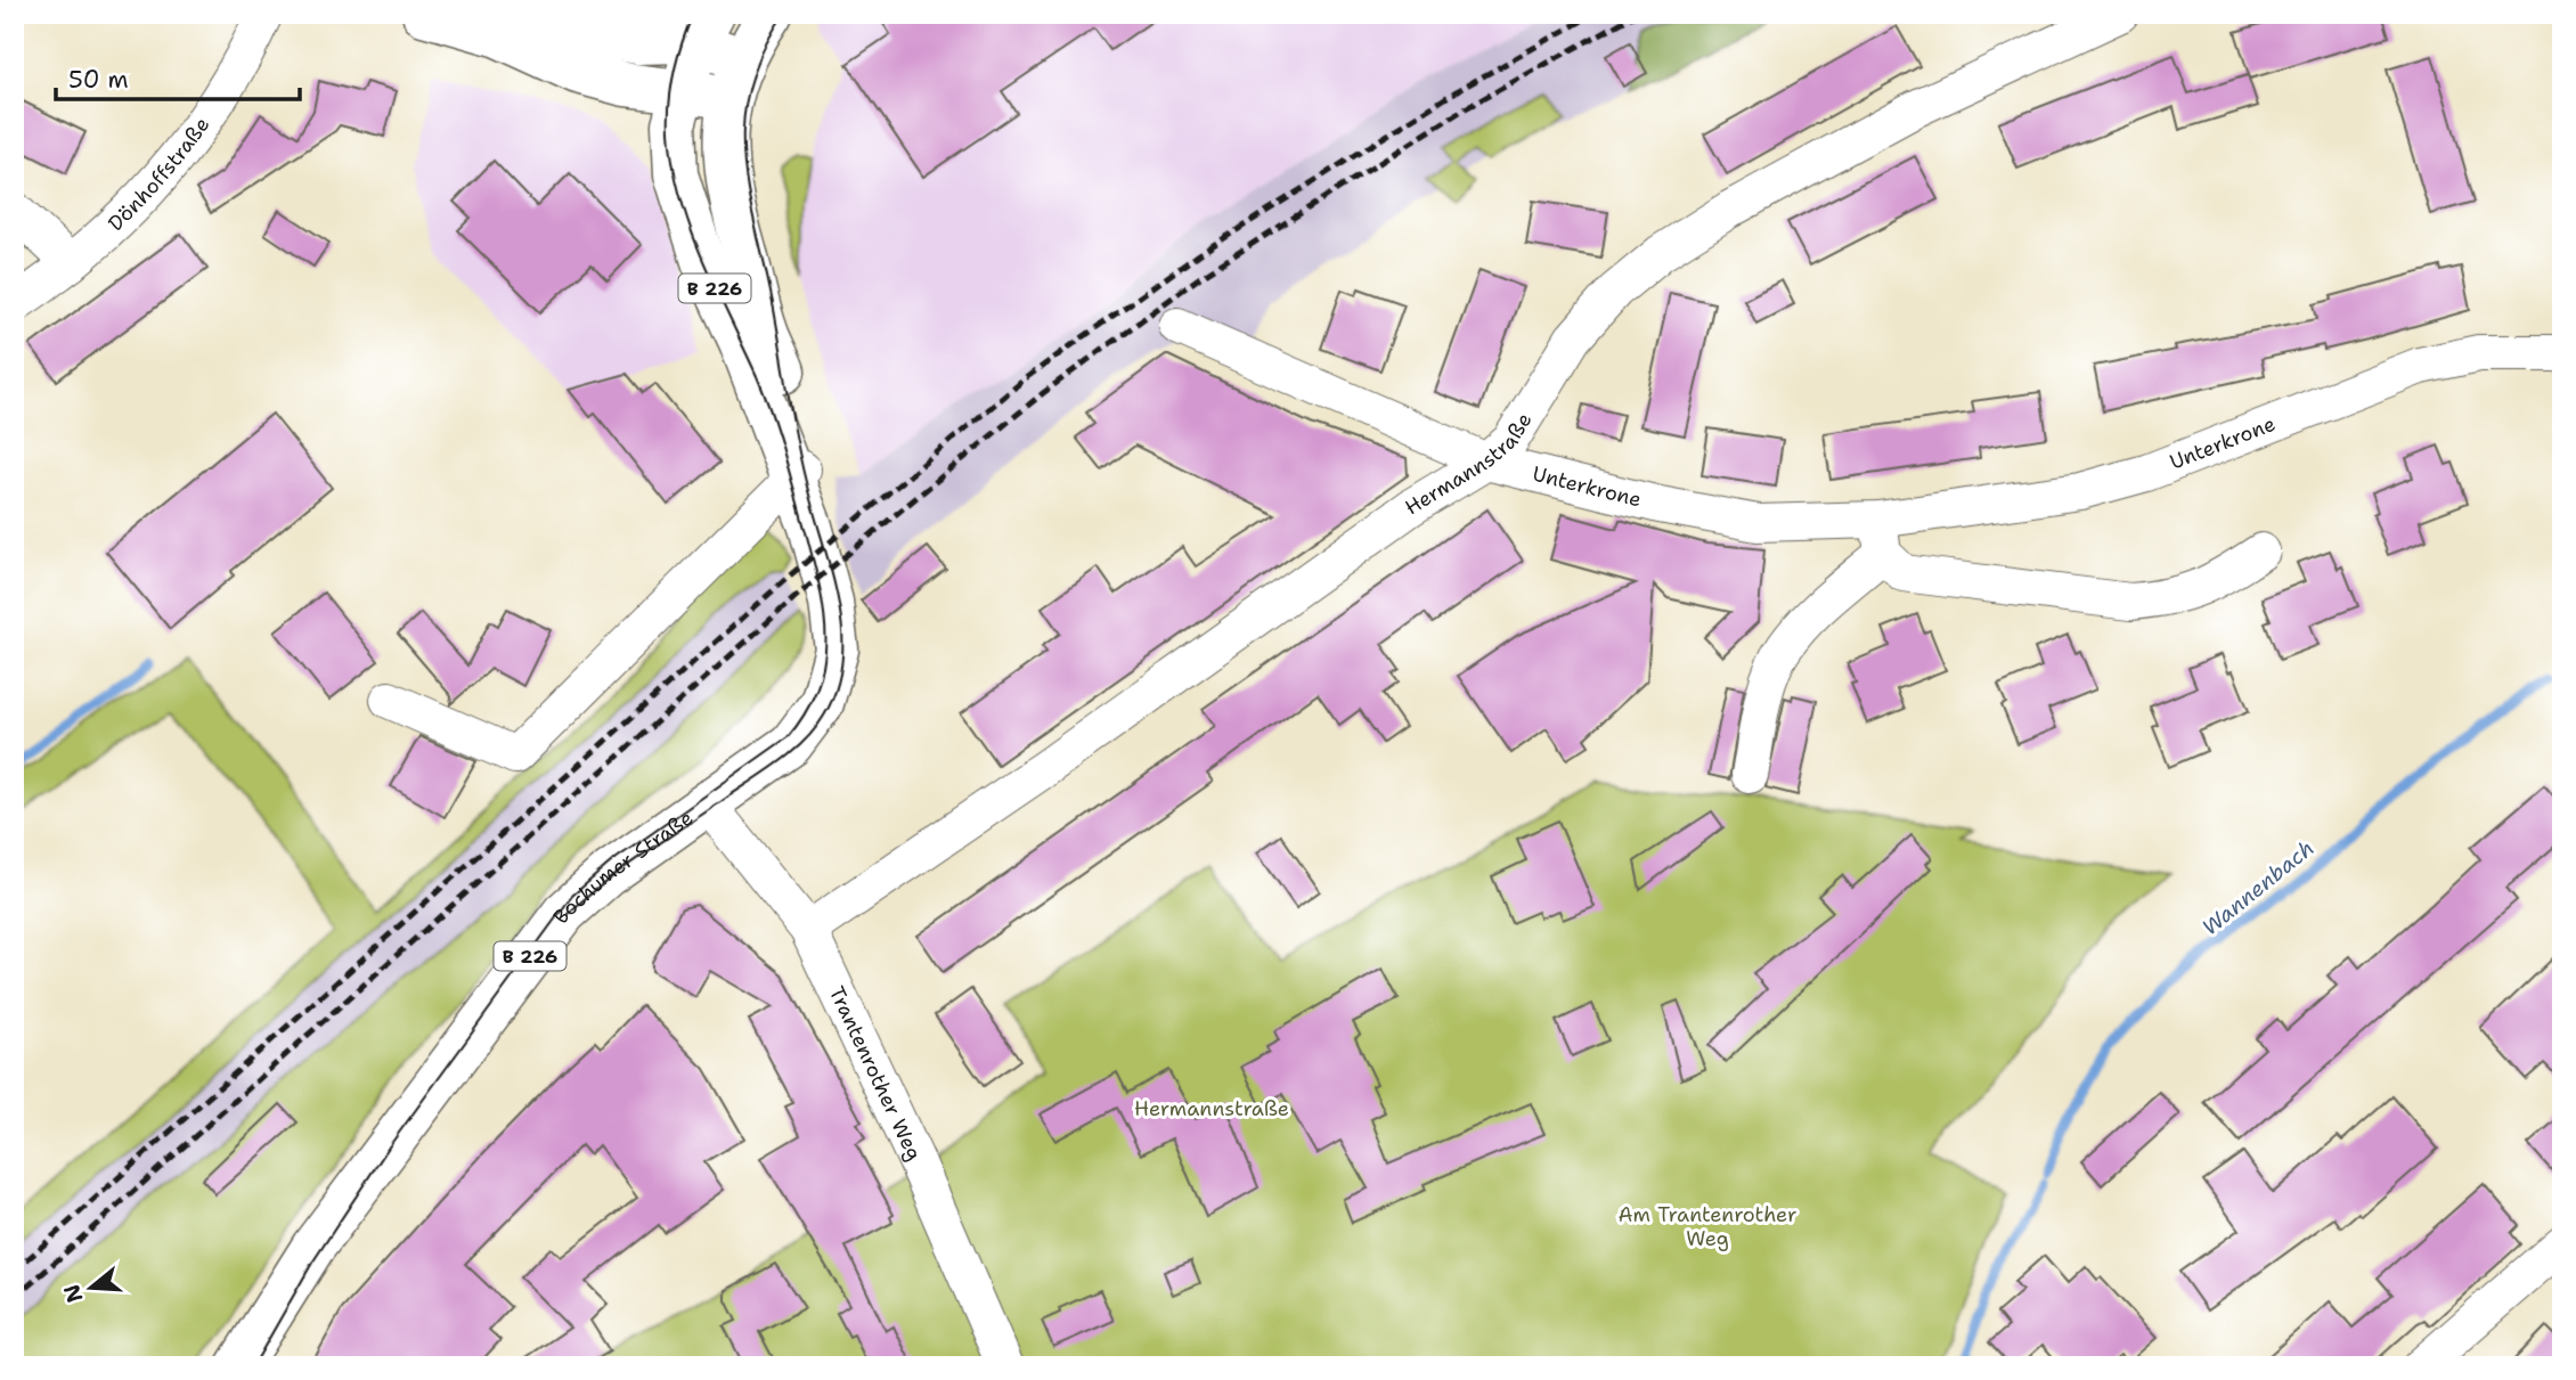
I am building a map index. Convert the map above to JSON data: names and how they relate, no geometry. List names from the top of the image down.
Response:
{
  "streets": {
    "main road": ["B 226", "Bochumer Straße"],
    "street": [
      "Dönhoffstraße",
      "Unterkrone",
      "Hermannstraße",
      "Trantenrother Weg"
    ]
  },
  "crossings": [
    ["B 226", "Bochumer Straße"],
    ["Unterkrone", "Hermannstraße"],
    ["Hermannstraße", "Trantenrother Weg"],
    ["Bochumer Straße", "Trantenrother Weg"]
  ],
  "water": ["Wannenbach"],
  "parks": ["Hermannstraße", "Am Trantenrother Weg"],
  "scale_bar": "50 m",
  "north": "left"
}
